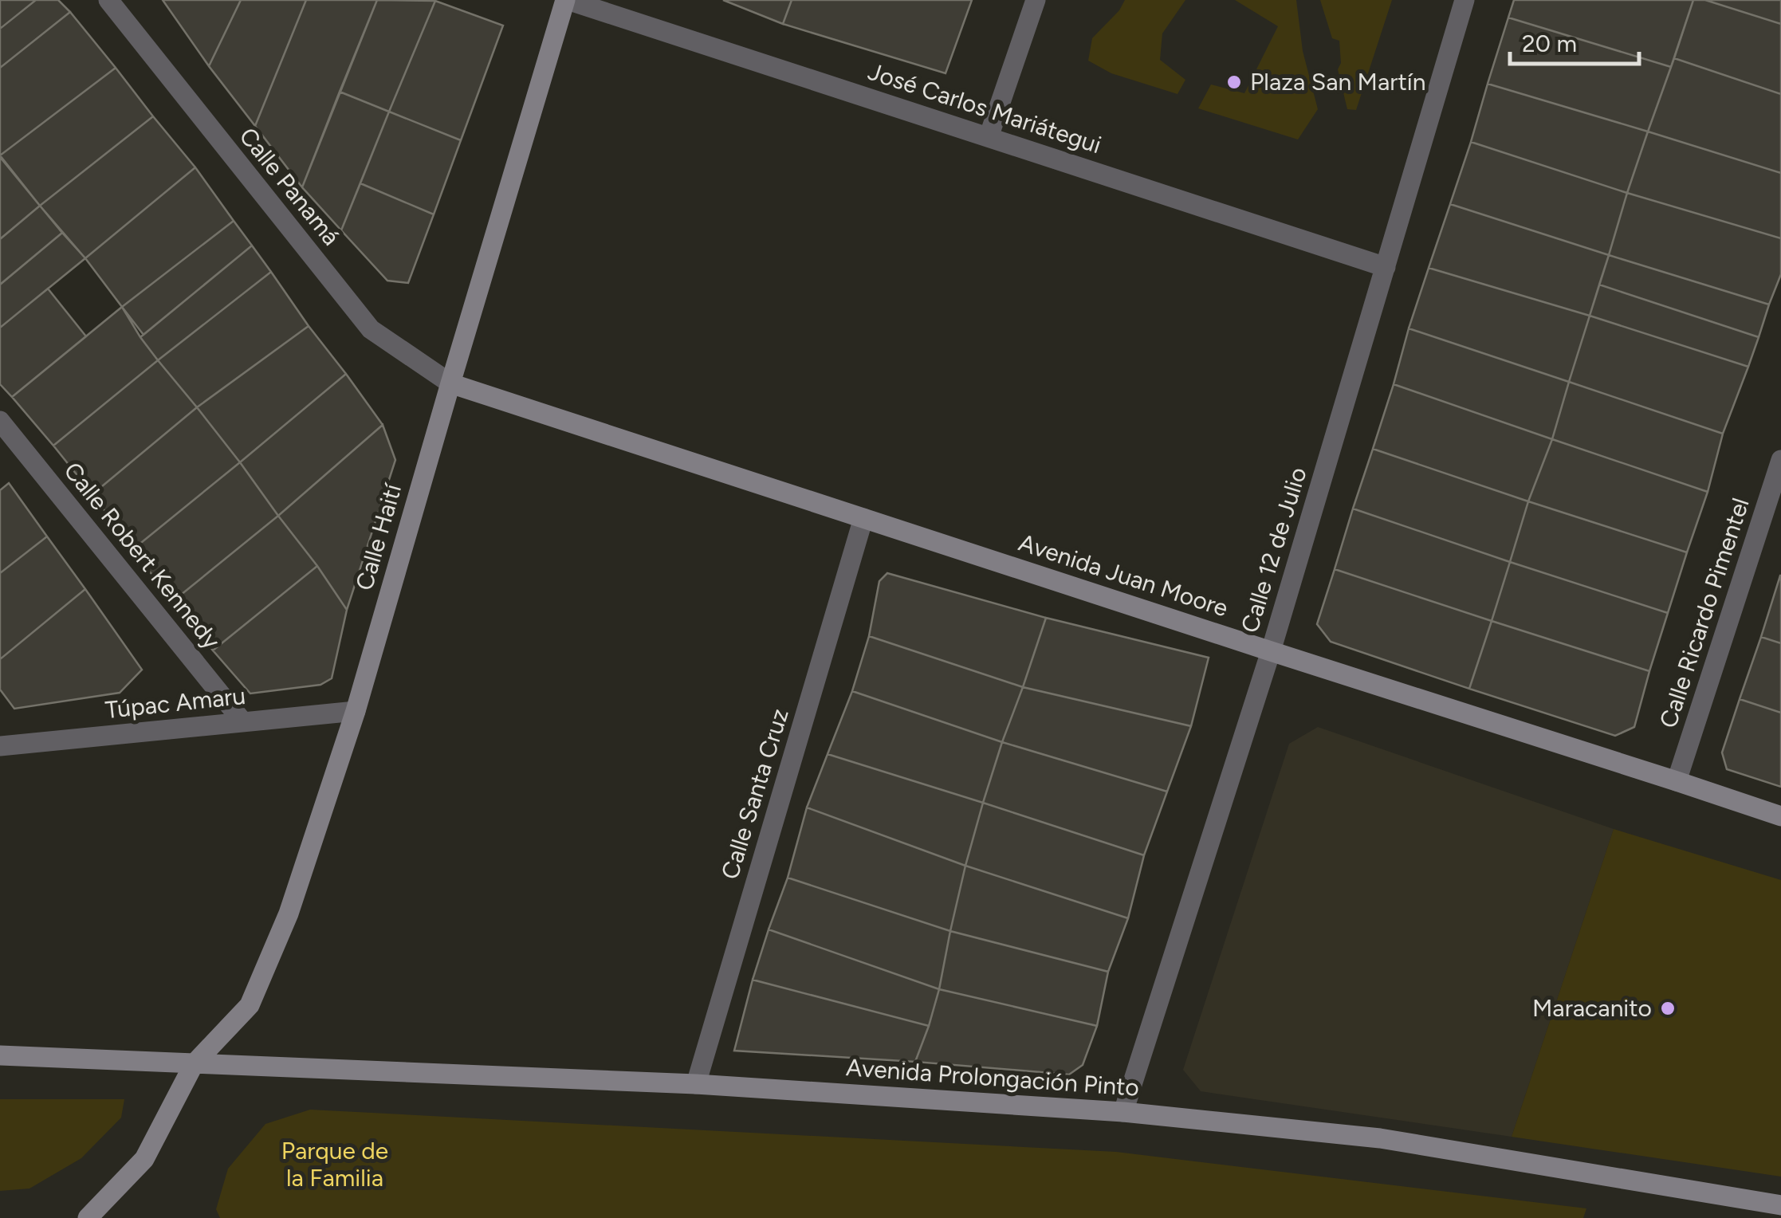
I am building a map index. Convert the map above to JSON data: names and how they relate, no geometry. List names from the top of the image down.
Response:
{
  "streets": {
    "street": [
      "José Carlos Mariátegui",
      "Calle Panamá",
      "Calle Haití",
      "Calle 12 de Julio",
      "Calle Robert Kennedy",
      "Avenida Juan Moore",
      "Calle Ricardo Pimentel",
      "Túpac Amaru",
      "Calle Santa Cruz",
      "Avenida Prolongación Pinto"
    ]
  },
  "crossings": [
    ["José Carlos Mariátegui", "Calle Haití"],
    ["José Carlos Mariátegui", "Calle 12 de Julio"],
    ["Calle Panamá", "Calle Haití"],
    ["Calle Panamá", "Avenida Juan Moore"],
    ["Calle Haití", "Avenida Juan Moore"],
    ["Calle Haití", "Túpac Amaru"],
    ["Calle Haití", "Avenida Prolongación Pinto"],
    ["Calle 12 de Julio", "Avenida Juan Moore"],
    ["Calle 12 de Julio", "Avenida Prolongación Pinto"],
    ["Calle Robert Kennedy", "Túpac Amaru"],
    ["Avenida Juan Moore", "Calle Ricardo Pimentel"],
    ["Avenida Juan Moore", "Calle Santa Cruz"],
    ["Calle Santa Cruz", "Avenida Prolongación Pinto"]
  ],
  "parks": ["Parque de la Familia"],
  "places": ["Plaza San Martín", "Maracanito"],
  "scale_bar": "20 m"
}
